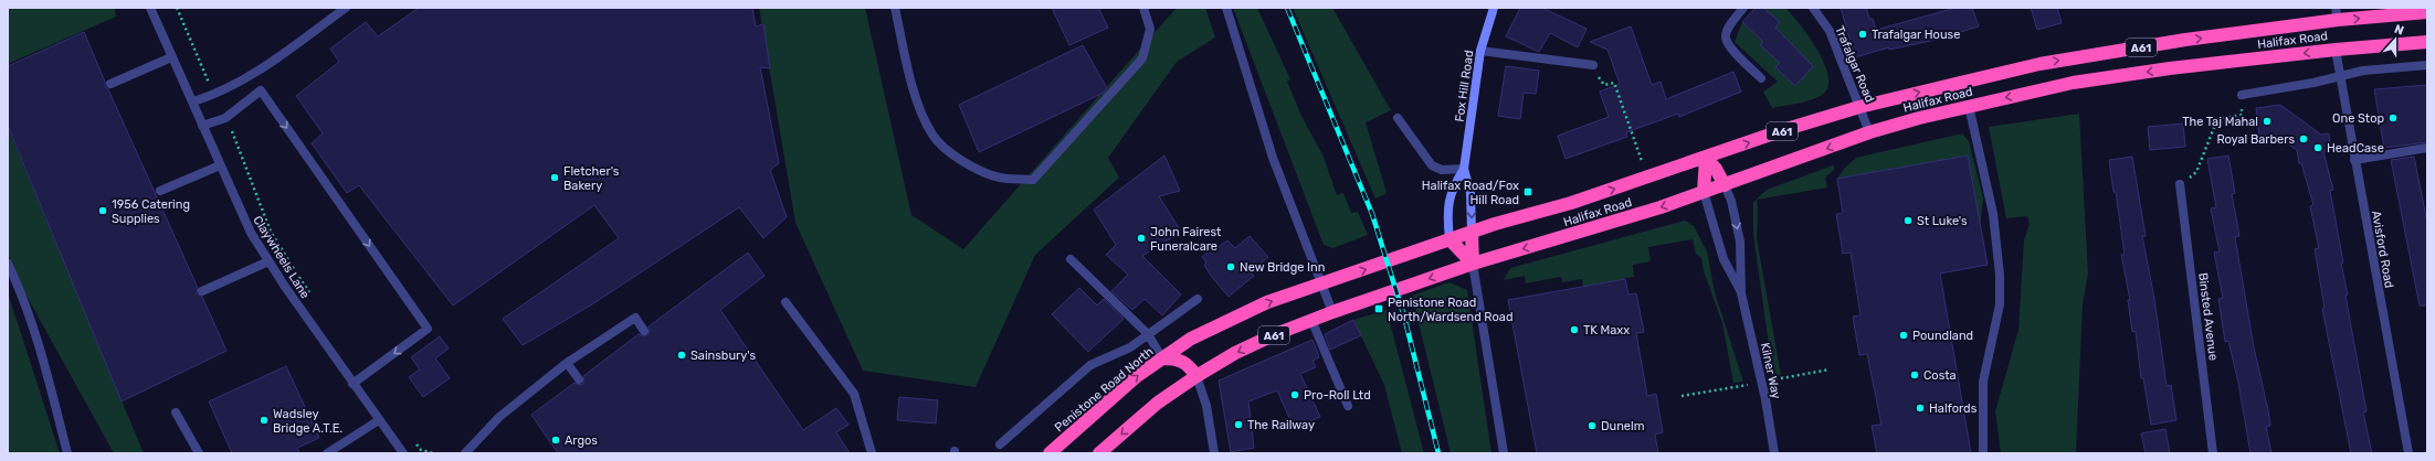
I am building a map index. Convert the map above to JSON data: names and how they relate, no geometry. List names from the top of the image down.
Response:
{
  "streets": {
    "highway": ["Halifax Road", "A61", "Penistone Road North"],
    "street": [
      "Trafalgar Road",
      "Fox Hill Road",
      "Avisford Road",
      "Claywheels Lane",
      "Binsted Avenue",
      "Kilner Way"
    ]
  },
  "crossings": [
    ["Halifax Road", "A61"],
    ["Halifax Road", "Trafalgar Road"],
    ["Halifax Road", "Fox Hill Road"],
    ["Halifax Road", "Avisford Road"],
    ["Halifax Road", "Kilner Way"],
    ["Halifax Road", "Penistone Road North"],
    ["Fox Hill Road", "Penistone Road North"]
  ],
  "places": {
    "other": [
      "Trafalgar House",
      "One Stop",
      "The Taj Mahal",
      "Royal Barbers",
      "HeadCase",
      "Fletcher's Bakery",
      "1956 Catering Supplies",
      "St Luke's",
      "John Fairest Funeralcare",
      "New Bridge Inn",
      "TK Maxx",
      "Poundland",
      "Sainsbury's",
      "Costa",
      "Pro-Roll Ltd",
      "Halfords",
      "Wadsley Bridge A.T.E.",
      "The Railway",
      "Dunelm",
      "Argos"
    ],
    "transit": ["Halifax Road/Fox Hill Road", "Penistone Road North/Wardsend Road"]
  },
  "north": "top"
}
